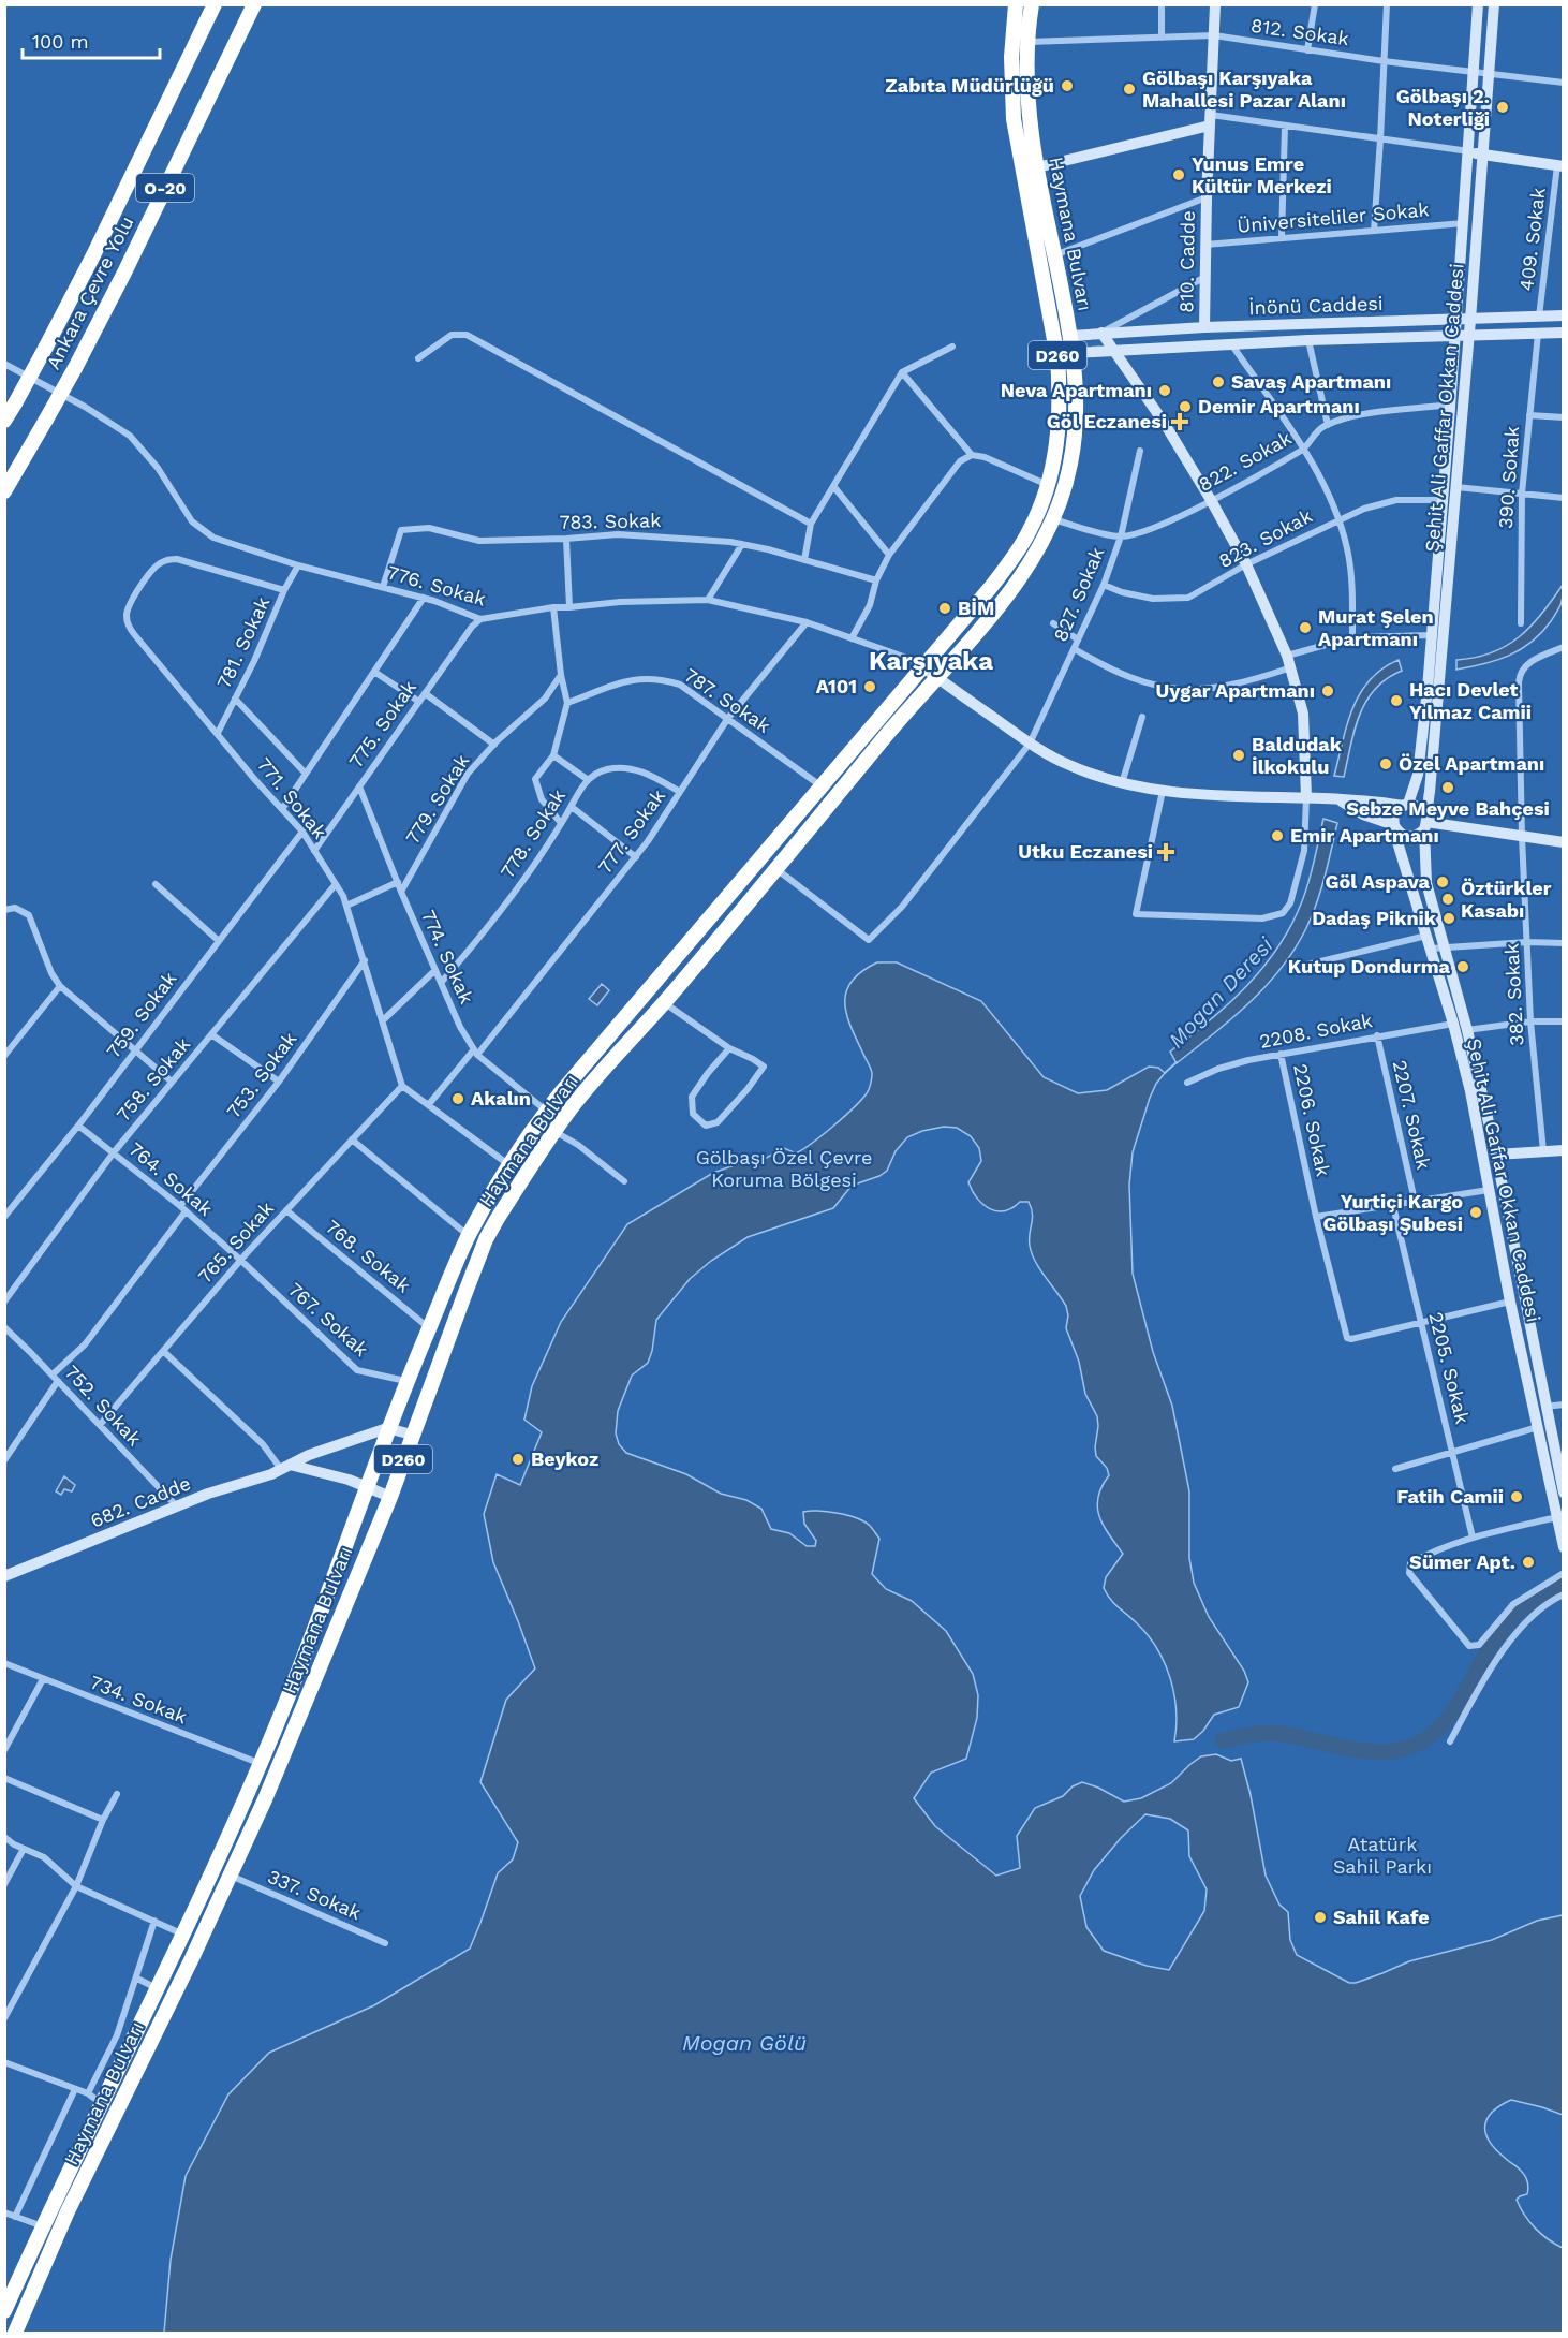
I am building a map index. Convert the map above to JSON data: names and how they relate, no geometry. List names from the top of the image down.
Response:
{
  "streets": {
    "highway": [
      "O-20",
      "Haymana Bulvarı",
      "Ankara Çevre Yolu",
      "D260"
    ],
    "street": [
      "812. Sokak",
      "Üniversiteliler Sokak",
      "409. Sokak",
      "810. Cadde",
      "İnönü Caddesi",
      "Şehit Ali Gaffar Okkan Caddesi",
      "822. Sokak",
      "390. Sokak",
      "783. Sokak",
      "823. Sokak",
      "776. Sokak",
      "827. Sokak",
      "781. Sokak",
      "787. Sokak",
      "775. Sokak",
      "771. Sokak",
      "779. Sokak",
      "777. Sokak",
      "778. Sokak",
      "774. Sokak",
      "382. Sokak",
      "759. Sokak",
      "2208. Sokak",
      "753. Sokak",
      "758. Sokak",
      "2207. Sokak",
      "2206. Sokak",
      "764. Sokak",
      "765. Sokak",
      "768. Sokak",
      "767. Sokak",
      "2205. Sokak",
      "752. Sokak",
      "682. Cadde",
      "734. Sokak",
      "337. Sokak"
    ]
  },
  "crossings": [
    ["812. Sokak", "Haymana Bulvarı"],
    ["812. Sokak", "810. Cadde"],
    ["812. Sokak", "Şehit Ali Gaffar Okkan Caddesi"],
    ["Üniversiteliler Sokak", "810. Cadde"],
    ["Üniversiteliler Sokak", "Şehit Ali Gaffar Okkan Caddesi"],
    ["Haymana Bulvarı", "İnönü Caddesi"],
    ["Haymana Bulvarı", "822. Sokak"],
    ["Haymana Bulvarı", "776. Sokak"],
    ["Haymana Bulvarı", "827. Sokak"],
    ["Haymana Bulvarı", "787. Sokak"],
    ["Haymana Bulvarı", "774. Sokak"],
    ["Haymana Bulvarı", "768. Sokak"],
    ["Haymana Bulvarı", "767. Sokak"],
    ["Haymana Bulvarı", "682. Cadde"],
    ["Haymana Bulvarı", "734. Sokak"],
    ["Haymana Bulvarı", "337. Sokak"],
    ["409. Sokak", "İnönü Caddesi"],
    ["810. Cadde", "İnönü Caddesi"],
    ["İnönü Caddesi", "Şehit Ali Gaffar Okkan Caddesi"],
    ["Şehit Ali Gaffar Okkan Caddesi", "822. Sokak"],
    ["Şehit Ali Gaffar Okkan Caddesi", "823. Sokak"],
    ["Şehit Ali Gaffar Okkan Caddesi", "2208. Sokak"],
    ["822. Sokak", "827. Sokak"],
    ["783. Sokak", "776. Sokak"],
    ["823. Sokak", "827. Sokak"],
    ["776. Sokak", "781. Sokak"],
    ["776. Sokak", "775. Sokak"],
    ["776. Sokak", "777. Sokak"],
    ["781. Sokak", "771. Sokak"],
    ["787. Sokak", "777. Sokak"],
    ["775. Sokak", "771. Sokak"],
    ["775. Sokak", "774. Sokak"],
    ["771. Sokak", "759. Sokak"],
    ["771. Sokak", "753. Sokak"],
    ["771. Sokak", "758. Sokak"],
    ["771. Sokak", "765. Sokak"],
    ["779. Sokak", "774. Sokak"],
    ["777. Sokak", "778. Sokak"],
    ["777. Sokak", "774. Sokak"],
    ["778. Sokak", "774. Sokak"],
    ["759. Sokak", "764. Sokak"],
    ["2208. Sokak", "2207. Sokak"],
    ["2208. Sokak", "2206. Sokak"],
    ["753. Sokak", "764. Sokak"],
    ["753. Sokak", "752. Sokak"],
    ["758. Sokak", "764. Sokak"],
    ["2206. Sokak", "2205. Sokak"],
    ["764. Sokak", "765. Sokak"],
    ["764. Sokak", "767. Sokak"],
    ["765. Sokak", "768. Sokak"],
    ["765. Sokak", "767. Sokak"],
    ["765. Sokak", "752. Sokak"],
    ["752. Sokak", "682. Cadde"]
  ],
  "districts": ["Karşıyaka"],
  "water": ["Mogan Deresi", "Mogan Gölü"],
  "parks": ["Gölbaşı Özel Çevre Koruma Bölgesi", "Atatürk Sahil Parkı"],
  "places": {
    "other": [
      "Zabıta Müdürlüğü",
      "Gölbaşı Karşıyaka Mahallesi Pazar Alanı",
      "Gölbaşı 2. Noterliği",
      "Yunus Emre Kültür Merkezi",
      "Savaş Apartmanı",
      "Neva Apartmanı",
      "Demir Apartmanı",
      "BİM",
      "Murat Şelen Apartmanı",
      "A101",
      "Uygar Apartmanı",
      "Hacı Devlet Yılmaz Camii",
      "Baldudak İlkokulu",
      "Özel Apartmanı",
      "Sebze Meyve Bahçesi",
      "Emir Apartmanı",
      "Göl Aspava",
      "Öztürkler Kasabı",
      "Dadaş Piknik",
      "Kutup Dondurma",
      "Akalın",
      "Yurtiçi Kargo Gölbaşı Şubesi",
      "Beykoz",
      "Fatih Camii",
      "Sümer Apt.",
      "Sahil Kafe"
    ],
    "health": ["Göl Eczanesi", "Utku Eczanesi"]
  },
  "scale_bar": "100 m"
}
